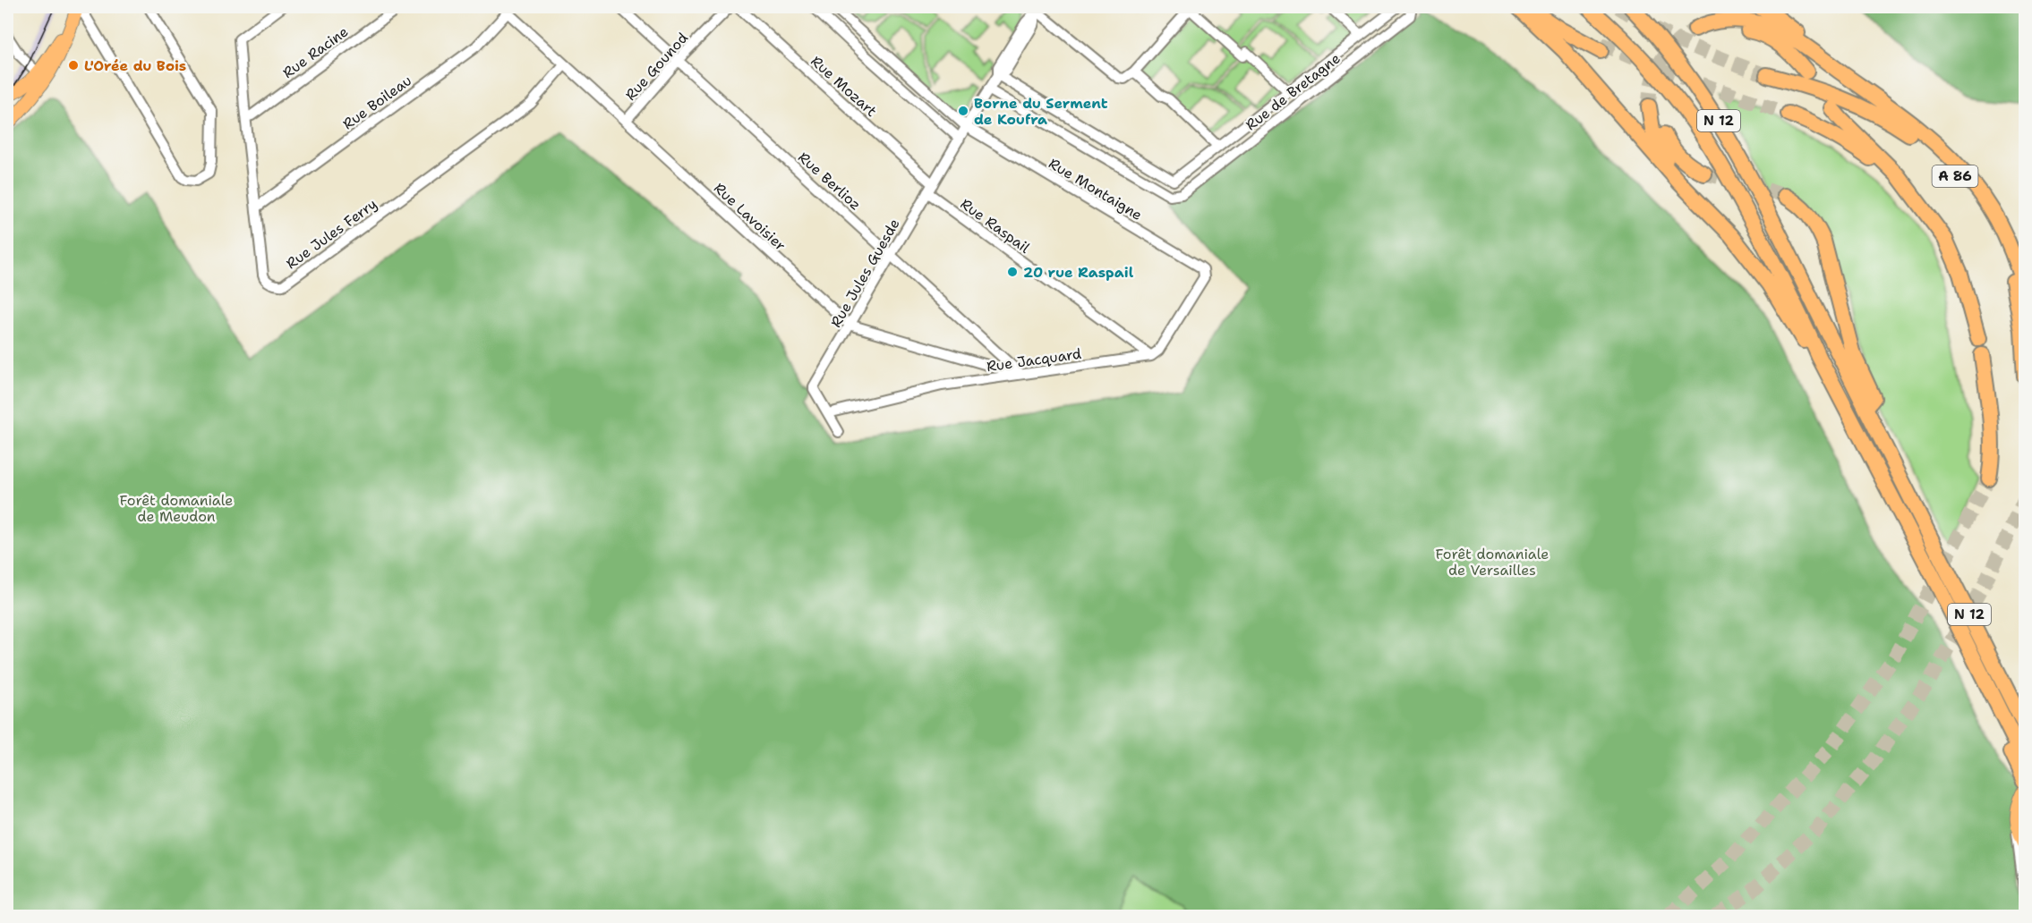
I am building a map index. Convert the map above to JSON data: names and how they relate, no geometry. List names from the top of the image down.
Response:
{
  "streets": {
    "highway": ["N 12", "A 86"],
    "street": [
      "Rue Racine",
      "Rue Gounod",
      "Rue Mozart",
      "Rue de Bretagne",
      "Rue Boileau",
      "Rue Berlioz",
      "Rue Montaigne",
      "Rue Lavoisier",
      "Rue Raspail",
      "Rue Jules Ferry",
      "Rue Jules Guesde",
      "Rue Jacquard"
    ]
  },
  "crossings": [
    ["Rue Racine", "Rue Jules Ferry"],
    ["Rue Gounod", "Rue Berlioz"],
    ["Rue Gounod", "Rue Lavoisier"],
    ["Rue Mozart", "Rue Raspail"],
    ["Rue Mozart", "Rue Jules Guesde"],
    ["Rue Boileau", "Rue Lavoisier"],
    ["Rue Boileau", "Rue Jules Ferry"],
    ["Rue Berlioz", "Rue Lavoisier"],
    ["Rue Berlioz", "Rue Jules Guesde"],
    ["Rue Berlioz", "Rue Jacquard"],
    ["Rue Montaigne", "Rue Raspail"],
    ["Rue Montaigne", "Rue Jules Guesde"],
    ["Rue Montaigne", "Rue Jacquard"],
    ["Rue Lavoisier", "Rue Jules Ferry"],
    ["Rue Lavoisier", "Rue Jules Guesde"],
    ["Rue Lavoisier", "Rue Jacquard"],
    ["Rue Raspail", "Rue Jules Guesde"],
    ["Rue Raspail", "Rue Jacquard"],
    ["Rue Jules Guesde", "Rue Jacquard"]
  ],
  "parks": ["Forêt domaniale de Meudon", "Forêt domaniale de Versailles"],
  "places": ["L'Orée du Bois", "Borne du Serment de Koufra", "20 rue Raspail"]
}
